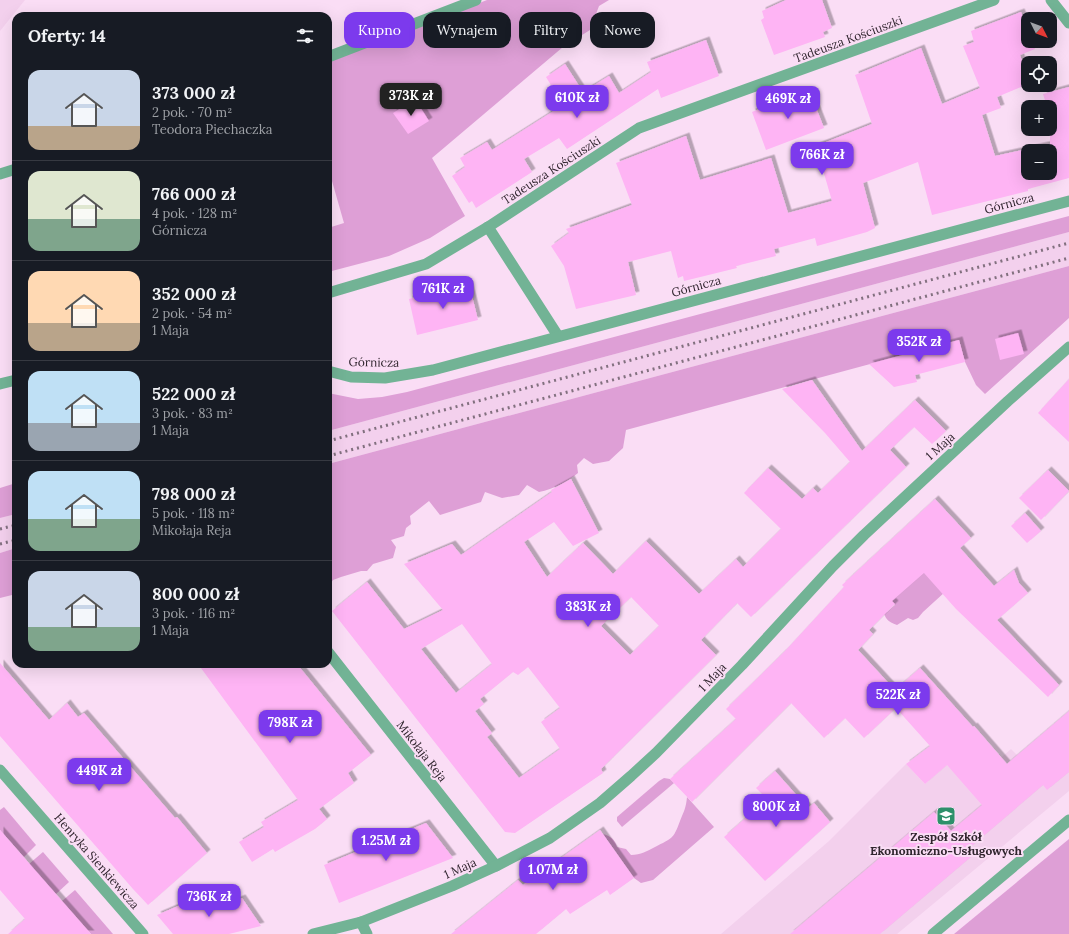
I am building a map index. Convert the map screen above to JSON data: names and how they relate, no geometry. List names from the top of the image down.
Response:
{
  "streets": {
    "street": [
      "Tadeusza Kościuszki",
      "Górnicza",
      "1 Maja",
      "Mikołaja Reja",
      "Henryka Sienkiewicza"
    ]
  },
  "crossings": [
    ["1 Maja", "Mikołaja Reja"]
  ],
  "places": {
    "school or university": ["Zespół Szkół Ekonomiczno-Usługowych"]
  },
  "north": "bottom right",
  "page": {
    "map_buttons": ["+", "−"],
    "chip": [
      "Kupno",
      "Wynajem",
      "Filtry",
      "Nowe"
    ],
    "heading": "Oferty: 14",
    "list": [
      {
        "name": "373 000 zł",
        "note": "2 pok. · 70 m² · Teodora Piechaczka"
      },
      {
        "name": "766 000 zł",
        "note": "4 pok. · 128 m² · Górnicza"
      },
      {
        "name": "352 000 zł",
        "note": "2 pok. · 54 m² · 1 Maja"
      },
      {
        "name": "522 000 zł",
        "note": "3 pok. · 83 m² · 1 Maja"
      },
      {
        "name": "798 000 zł",
        "note": "5 pok. · 118 m² · Mikołaja Reja"
      },
      {
        "name": "800 000 zł",
        "note": "3 pok. · 116 m² · 1 Maja"
      }
    ],
    "price": [
      "373K zł",
      "610K zł",
      "469K zł",
      "766K zł",
      "761K zł",
      "352K zł",
      "383K zł",
      "522K zł",
      "798K zł",
      "449K zł",
      "800K zł",
      "1.25M zł",
      "1.07M zł",
      "736K zł"
    ]
  }
}
